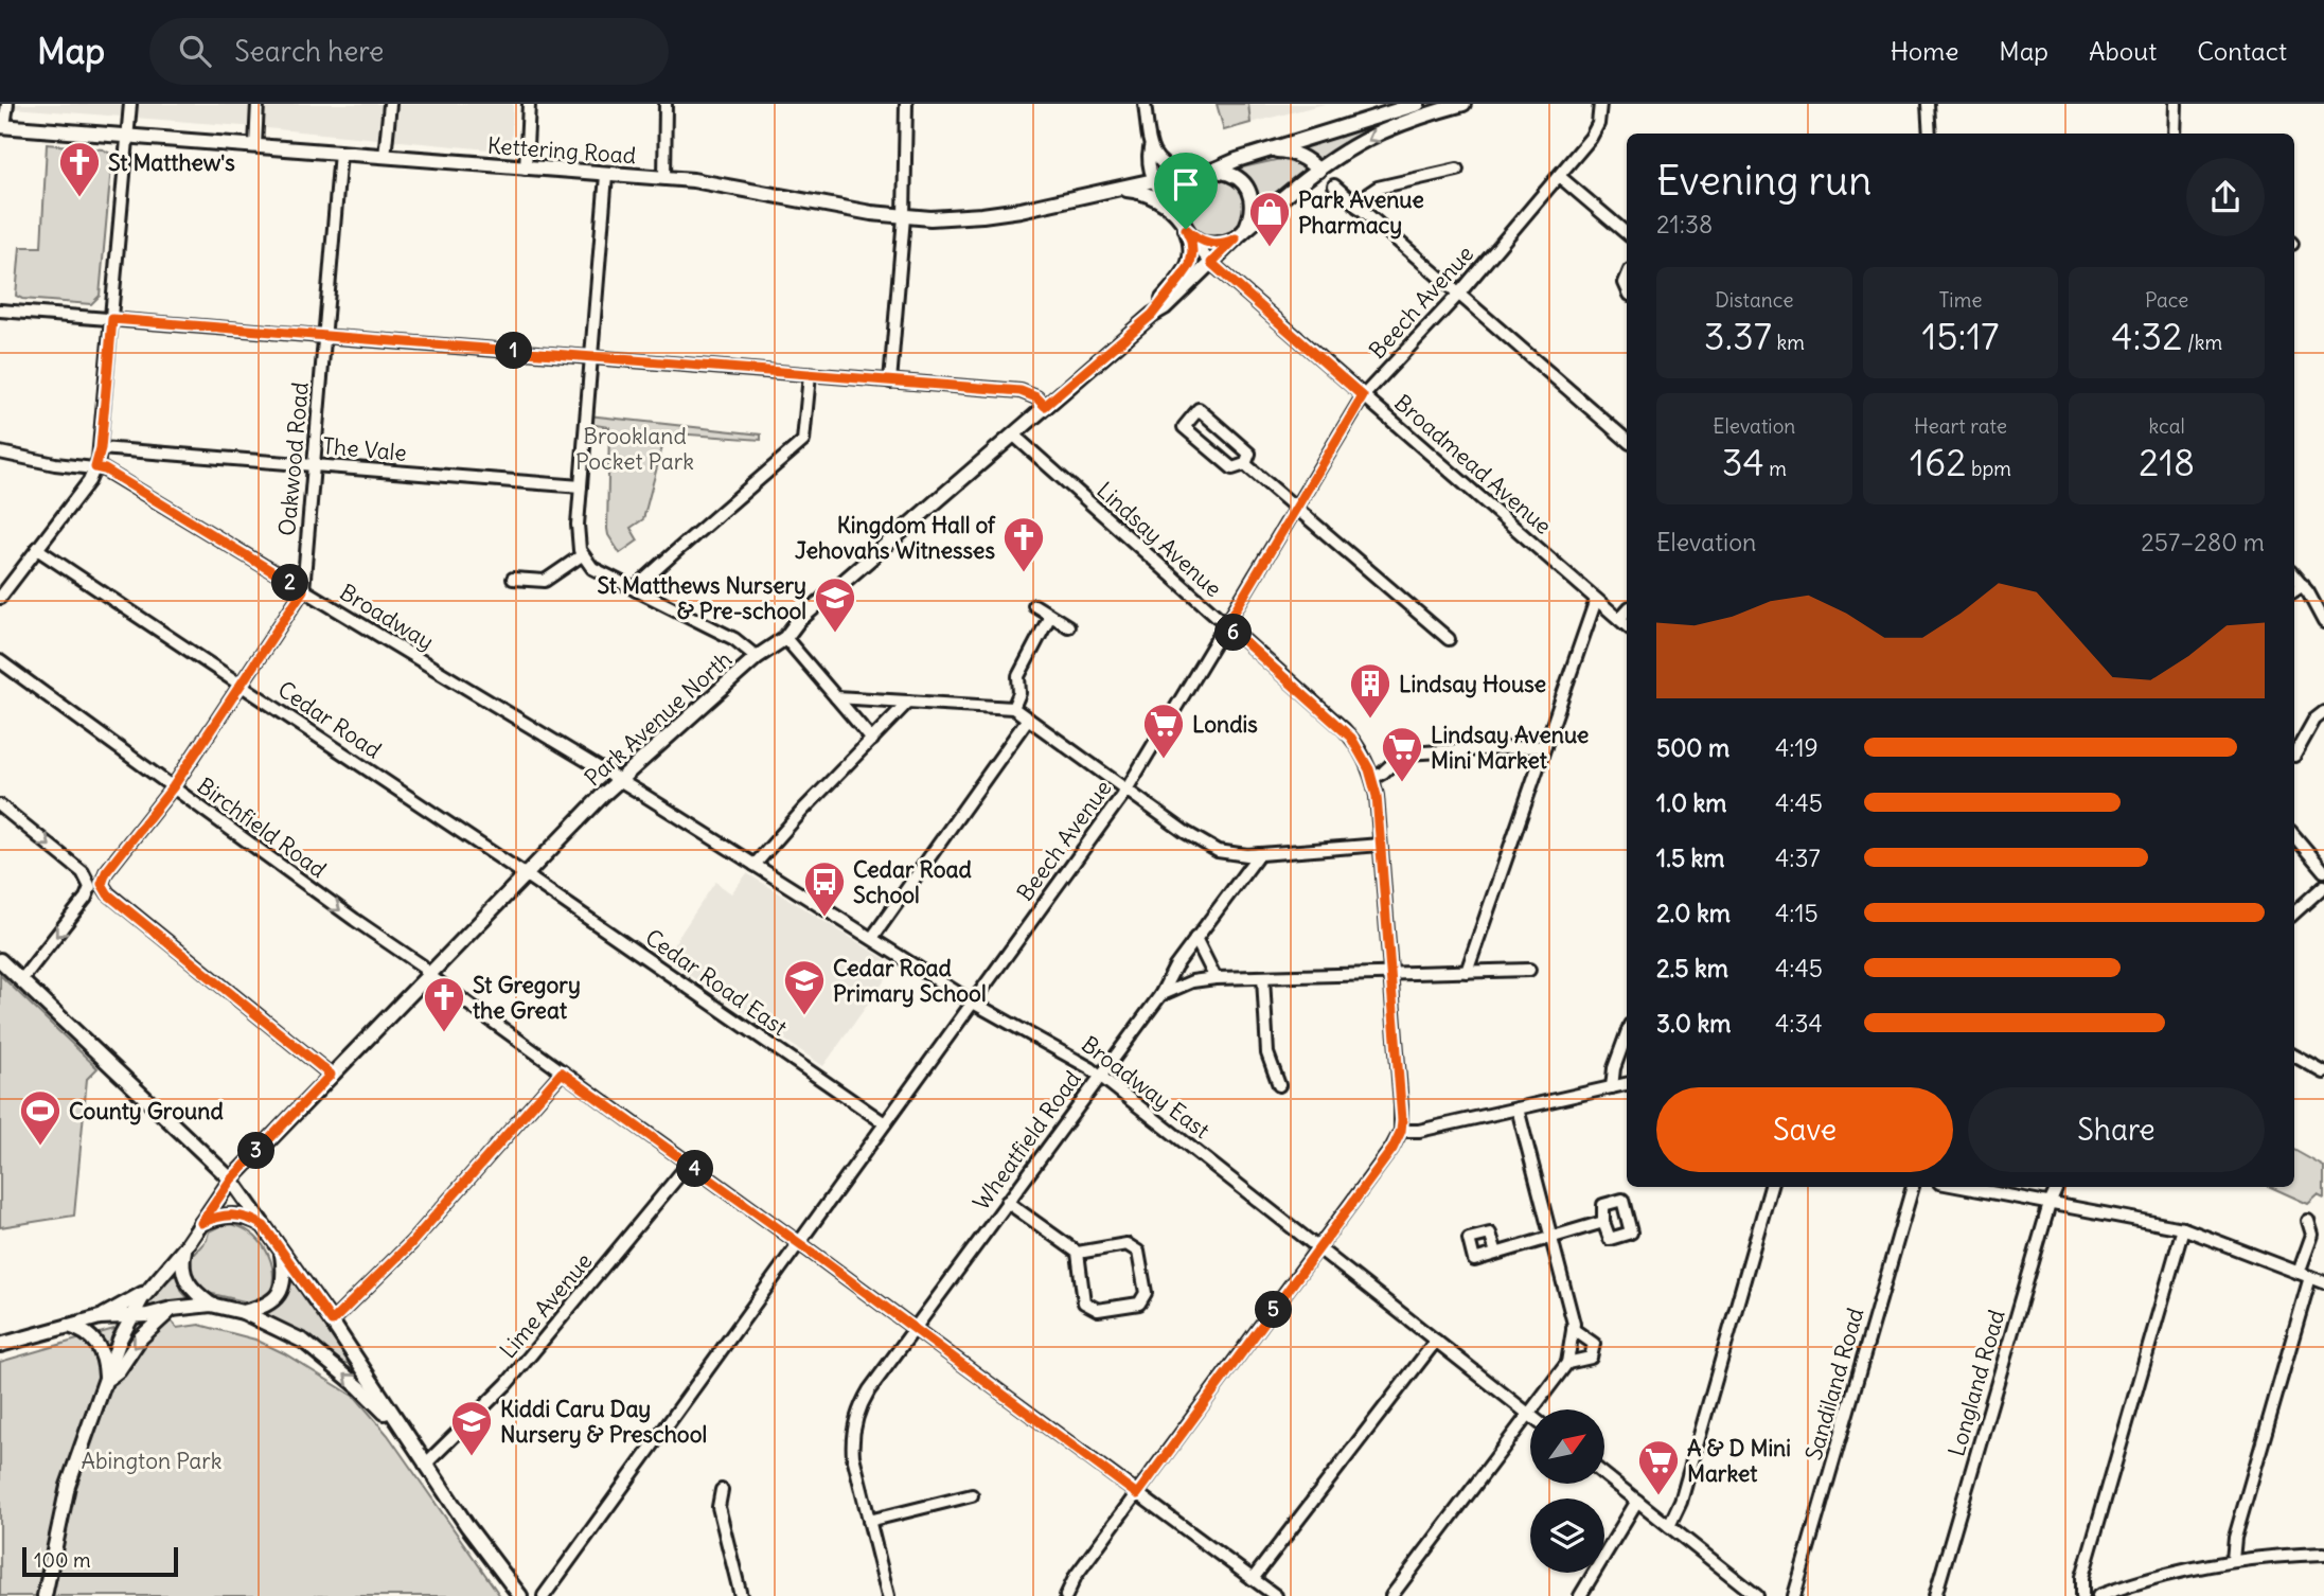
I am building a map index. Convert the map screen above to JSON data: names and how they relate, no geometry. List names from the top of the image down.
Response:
{
  "streets": {
    "main road": ["Kettering Road", "Park Avenue North"],
    "street": [
      "Beech Avenue",
      "The Vale",
      "Oakwood Road",
      "Broadmead Avenue",
      "Lindsay Avenue",
      "Broadway",
      "Cedar Road",
      "Birchfield Road",
      "Cedar Road East",
      "Broadway East",
      "Wheatfield Road",
      "Lime Avenue",
      "Longland Road",
      "Sandiland Road"
    ]
  },
  "crossings": [
    ["Kettering Road", "Oakwood Road"],
    ["Kettering Road", "Broadmead Avenue"],
    ["Kettering Road", "Park Avenue North"],
    ["Beech Avenue", "Broadmead Avenue"],
    ["Beech Avenue", "Lindsay Avenue"],
    ["Beech Avenue", "Birchfield Road"],
    ["Beech Avenue", "Cedar Road East"],
    ["Beech Avenue", "Broadway East"],
    ["The Vale", "Oakwood Road"],
    ["Oakwood Road", "Broadway"],
    ["Oakwood Road", "Cedar Road"],
    ["Oakwood Road", "Birchfield Road"],
    ["Broadmead Avenue", "Park Avenue North"],
    ["Lindsay Avenue", "Park Avenue North"],
    ["Broadway", "Park Avenue North"],
    ["Broadway", "Broadway East"],
    ["Park Avenue North", "Cedar Road"],
    ["Park Avenue North", "Birchfield Road"],
    ["Park Avenue North", "Cedar Road East"],
    ["Park Avenue North", "Broadway East"],
    ["Cedar Road", "Cedar Road East"],
    ["Birchfield Road", "Wheatfield Road"],
    ["Birchfield Road", "Lime Avenue"],
    ["Broadway East", "Wheatfield Road"]
  ],
  "parks": ["Brookland Pocket Park", "Abington Park"],
  "places": {
    "church": ["St Matthew's", "Kingdom Hall of Jehovahs Witnesses", "St Gregory the Great"],
    "shop": ["Park Avenue Pharmacy"],
    "school or university": ["St Matthews Nursery & Pre-school", "Cedar Road Primary School", "Kiddi Caru Day Nursery & Preschool"],
    "building": ["Lindsay House"],
    "supermarket": ["Londis", "Lindsay Avenue Mini Market", "A & D Mini Market"],
    "bus stop": ["Cedar Road School"],
    "sports": ["County Ground"]
  },
  "scale_bar": "100 m",
  "north": "top right",
  "page": {
    "header": "Map",
    "search": "Search here",
    "nav": [
      "Home",
      "Map",
      "About",
      "Contact"
    ],
    "heading": ["Evening run", "21:38"],
    "stats": [
      ["Distance", "3.37 km"],
      ["Time", "15:17"],
      ["Pace", "4:32 /km"],
      ["Elevation", "34 m"],
      ["Heart rate", "162 bpm"],
      ["kcal", "218"]
    ],
    "pins": [
      "1",
      "2",
      "6",
      "3",
      "4",
      "5"
    ],
    "chart": ["Elevation", "257–280 m"],
    "list": [
      {
        "name": "500 m",
        "note": "4:19"
      },
      {
        "name": "1.0 km",
        "note": "4:45"
      },
      {
        "name": "1.5 km",
        "note": "4:37"
      },
      {
        "name": "2.0 km",
        "note": "4:15"
      },
      {
        "name": "2.5 km",
        "note": "4:45"
      },
      {
        "name": "3.0 km",
        "note": "4:34"
      }
    ],
    "buttons": ["Save", "Share"],
    "scale": "100 m"
  }
}
